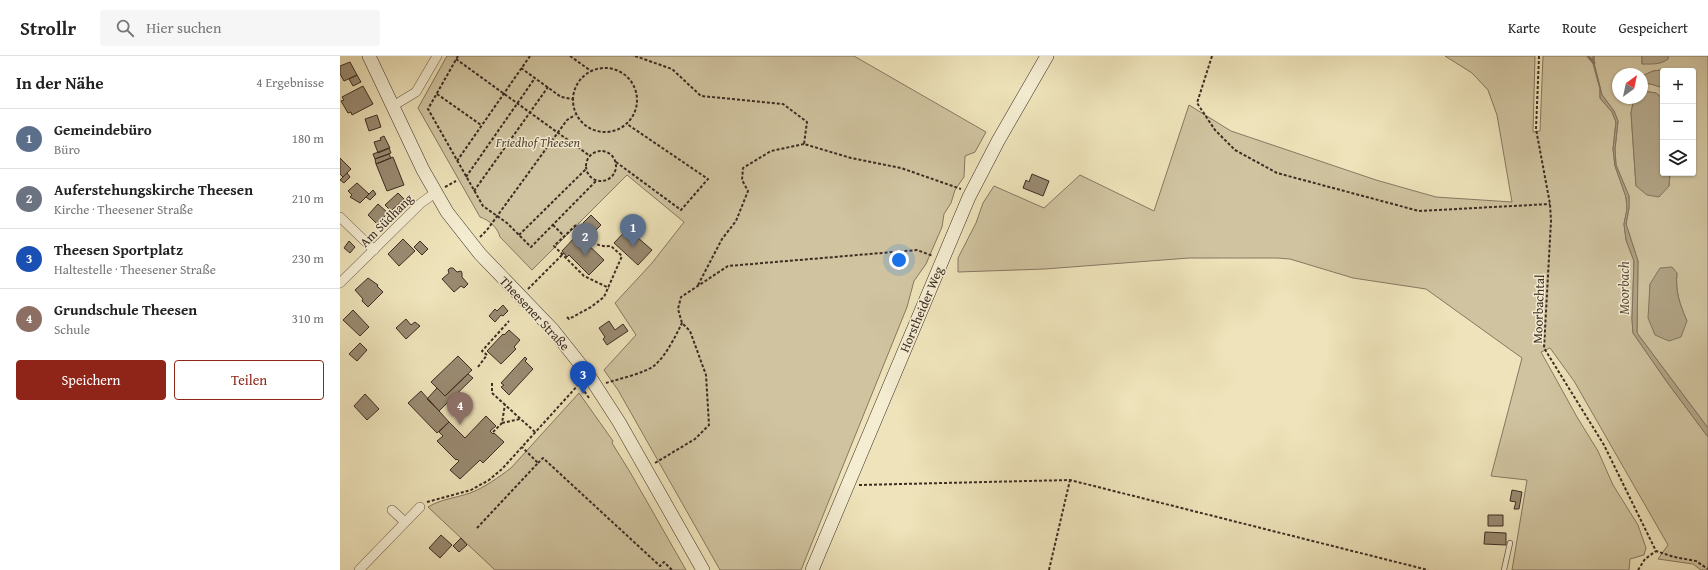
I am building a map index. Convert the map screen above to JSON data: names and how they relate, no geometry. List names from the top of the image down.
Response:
{
  "streets": {
    "street": ["Am Südhang", "Horstheider Weg", "Theesener Straße"],
    "path": ["Moorbachtal"]
  },
  "crossings": [
    ["Am Südhang", "Theesener Straße"]
  ],
  "water": ["Moorbach"],
  "parks": ["Friedhof Theesen"],
  "north": "top right",
  "page": {
    "header": "Strollr",
    "search": "Hier suchen",
    "nav": ["Karte", "Route", "Gespeichert"],
    "heading": ["In der Nähe", "4 Ergebnisse"],
    "map_buttons": ["+", "−"],
    "list": [
      {
        "mark": "1",
        "name": "Gemeindebüro",
        "note": "Büro",
        "value": "180 m"
      },
      {
        "mark": "2",
        "name": "Auferstehungskirche Theesen",
        "note": "Kirche · Theesener Straße",
        "value": "210 m"
      },
      {
        "mark": "3",
        "name": "Theesen Sportplatz",
        "note": "Haltestelle · Theesener Straße",
        "value": "230 m"
      },
      {
        "mark": "4",
        "name": "Grundschule Theesen",
        "note": "Schule",
        "value": "310 m"
      }
    ],
    "pins": [
      "1",
      "2",
      "3",
      "4"
    ],
    "buttons": ["Speichern", "Teilen"]
  }
}
